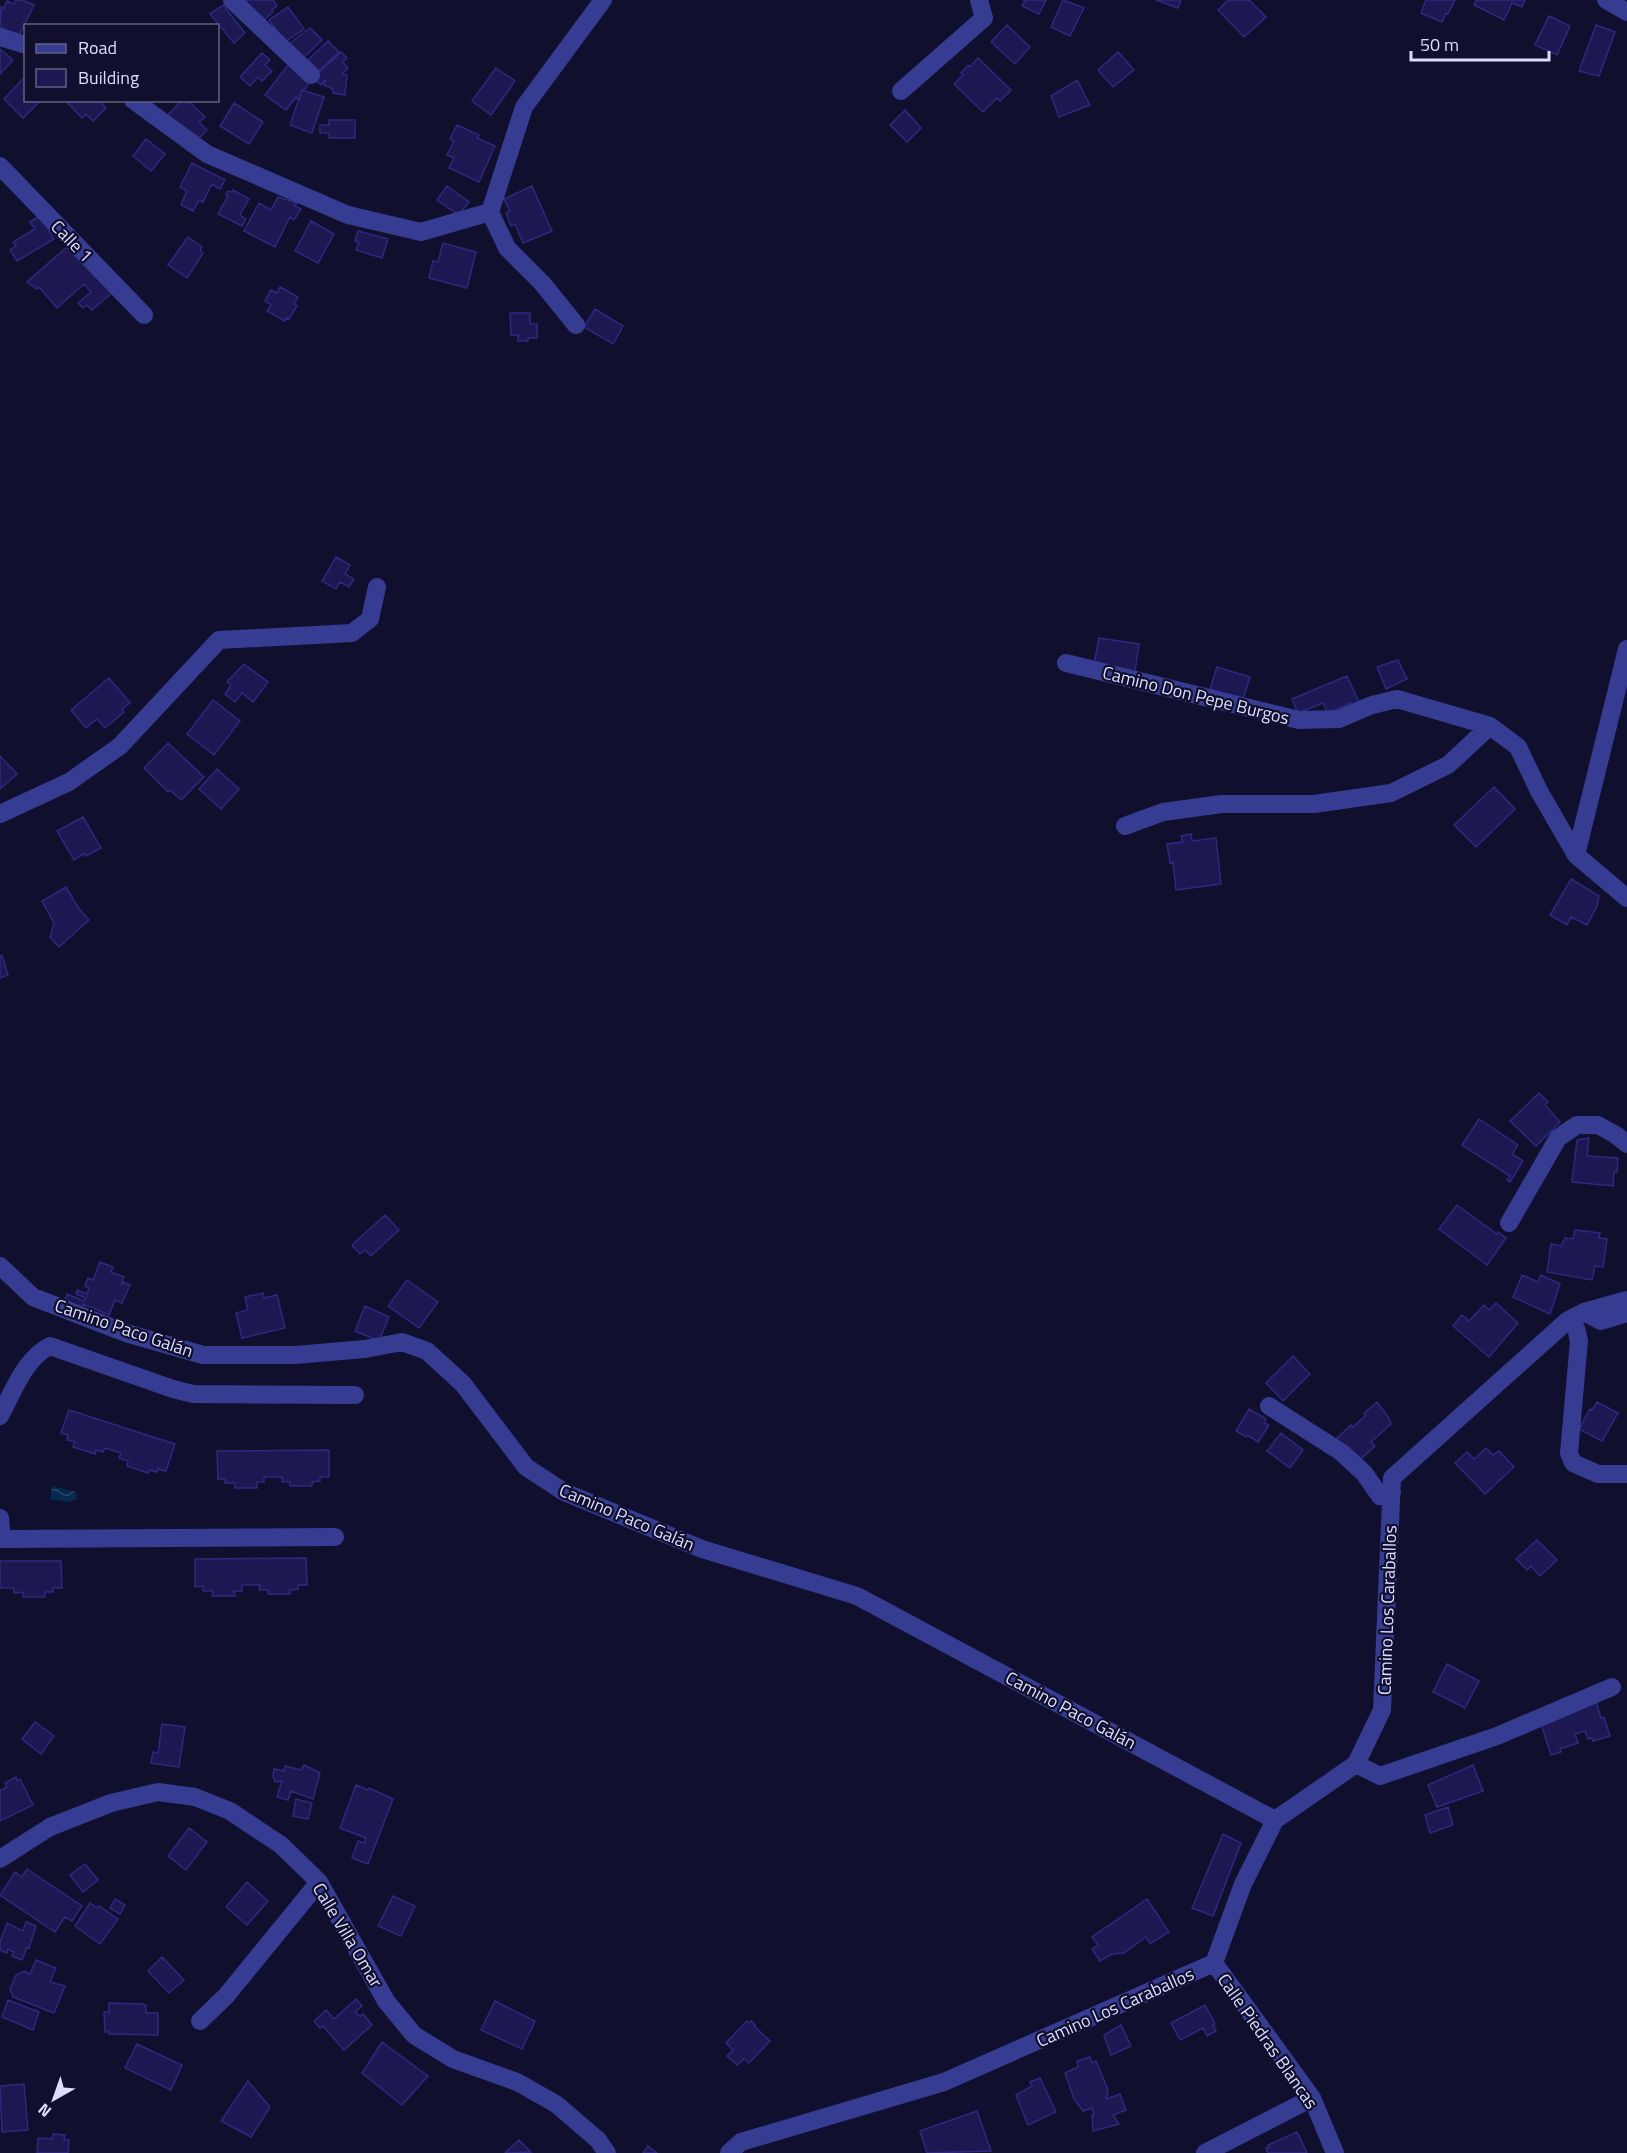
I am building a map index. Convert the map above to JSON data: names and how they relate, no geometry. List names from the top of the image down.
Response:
{
  "streets": {
    "street": [
      "Calle 1",
      "Camino Don Pepe Burgos",
      "Camino Paco Galán",
      "Camino Los Caraballos",
      "Calle Villa Omar",
      "Calle Piedras Blancas"
    ]
  },
  "crossings": [
    ["Camino Paco Galán", "Camino Los Caraballos"],
    ["Camino Los Caraballos", "Calle Piedras Blancas"]
  ],
  "legend": ["Road", "Building"],
  "scale_bar": "50 m",
  "north": "bottom left"
}
